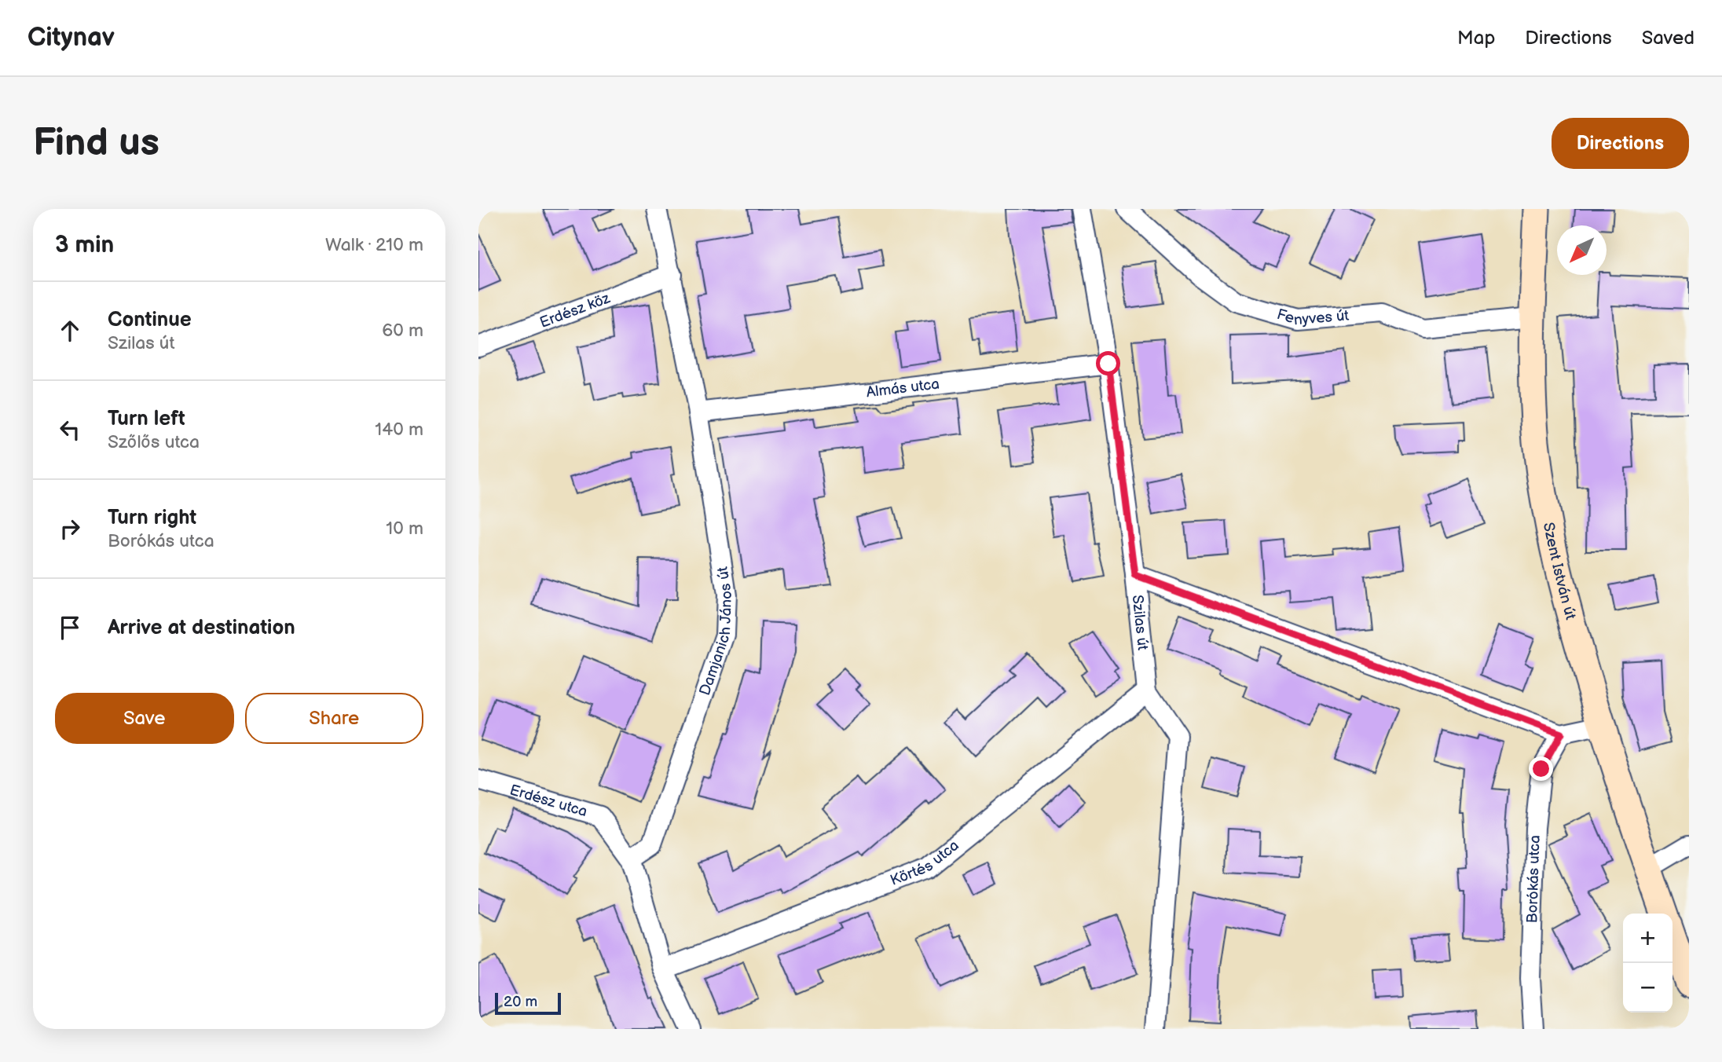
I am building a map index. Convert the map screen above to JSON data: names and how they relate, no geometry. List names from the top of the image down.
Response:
{
  "streets": {
    "street": [
      "Erdész köz",
      "Fenyves út",
      "Almás utca",
      "Szent István út",
      "Szilas út",
      "Damjanich János út",
      "Erdész utca",
      "Körtés utca",
      "Borókás utca"
    ]
  },
  "crossings": [
    ["Erdész köz", "Damjanich János út"],
    ["Fenyves út", "Szent István út"],
    ["Almás utca", "Szilas út"],
    ["Almás utca", "Damjanich János út"],
    ["Szilas út", "Körtés utca"],
    ["Damjanich János út", "Erdész utca"]
  ],
  "scale_bar": "20 m",
  "north": "bottom left",
  "page": {
    "header": "Citynav",
    "nav": ["Map", "Directions", "Saved"],
    "buttons": [
      "Directions",
      ["Save", "Share"]
    ],
    "title": "Find us",
    "heading": ["3 min", "Walk · 210 m"],
    "list": [
      ["Continue", "Szilas út", "60 m"],
      ["Turn left", "Szőlős utca", "140 m"],
      ["Turn right", "Borókás utca", "10 m"],
      "Arrive at destination"
    ],
    "map_buttons": ["+", "−"],
    "scale": "20 m"
  }
}
